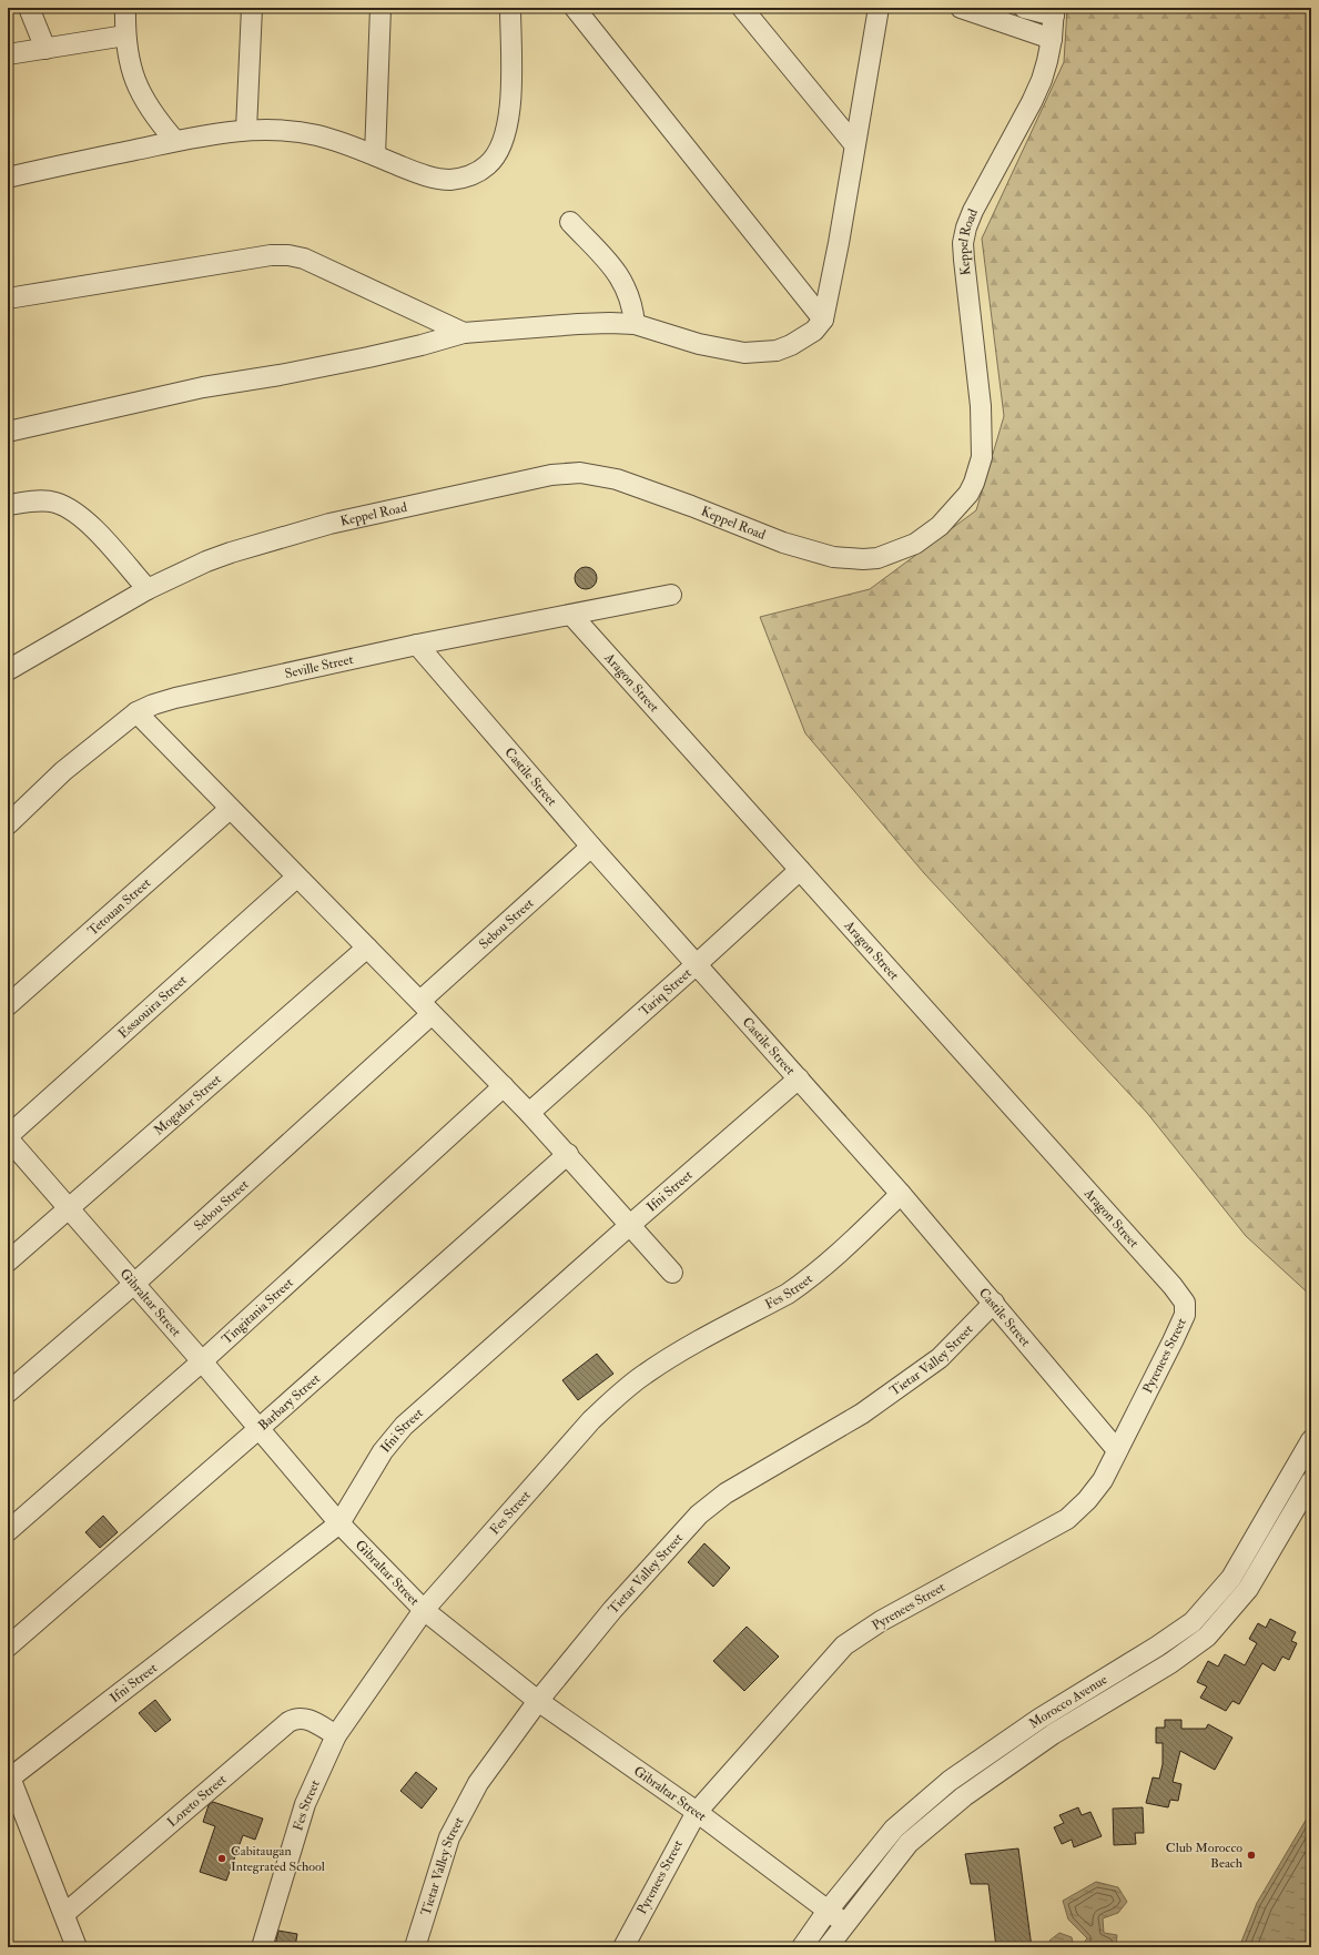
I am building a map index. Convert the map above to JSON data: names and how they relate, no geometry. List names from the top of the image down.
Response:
{
  "streets": {
    "street": [
      "Keppel Road",
      "Seville Street",
      "Aragon Street",
      "Castile Street",
      "Tetouan Street",
      "Sebou Street",
      "Tariq Street",
      "Essaouira Street",
      "Mogador Street",
      "Ifni Street",
      "Fes Street",
      "Gibraltar Street",
      "Tingitania Street",
      "Pyrenees Street",
      "Tietar Valley Street",
      "Barbary Street",
      "Morocco Avenue",
      "Loreto Street"
    ]
  },
  "crossings": [
    ["Seville Street", "Aragon Street"],
    ["Seville Street", "Castile Street"],
    ["Aragon Street", "Tariq Street"],
    ["Aragon Street", "Pyrenees Street"],
    ["Castile Street", "Sebou Street"],
    ["Castile Street", "Tariq Street"],
    ["Castile Street", "Ifni Street"],
    ["Castile Street", "Fes Street"],
    ["Castile Street", "Pyrenees Street"],
    ["Castile Street", "Tietar Valley Street"],
    ["Sebou Street", "Gibraltar Street"],
    ["Essaouira Street", "Gibraltar Street"],
    ["Mogador Street", "Gibraltar Street"],
    ["Ifni Street", "Gibraltar Street"],
    ["Fes Street", "Gibraltar Street"],
    ["Fes Street", "Loreto Street"],
    ["Gibraltar Street", "Tingitania Street"],
    ["Gibraltar Street", "Pyrenees Street"],
    ["Gibraltar Street", "Tietar Valley Street"],
    ["Gibraltar Street", "Barbary Street"],
    ["Gibraltar Street", "Morocco Avenue"]
  ],
  "places": ["Club Morocco Beach", "Cabitaugan Integrated School"]
}
